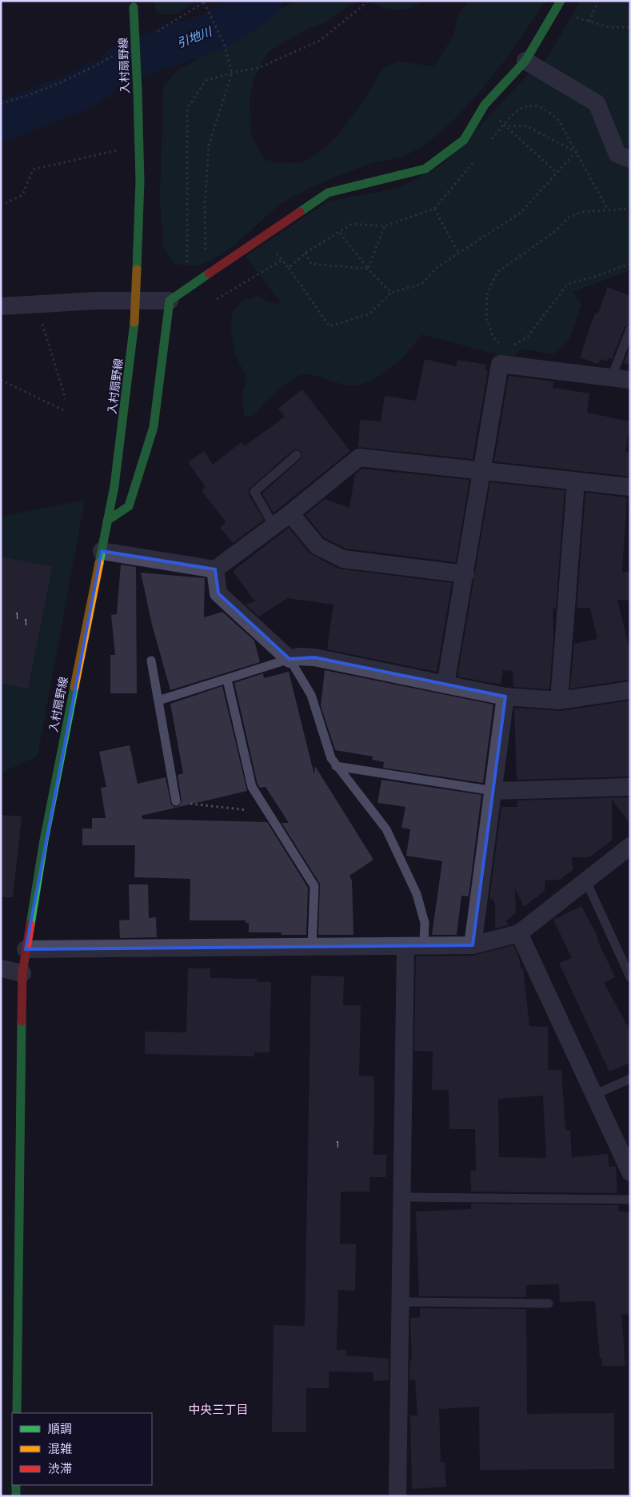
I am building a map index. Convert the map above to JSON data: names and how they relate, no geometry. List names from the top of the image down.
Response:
{
  "streets": {
    "street": ["入村扇野線"]
  },
  "districts": ["中央三丁目"],
  "water": ["引地川"],
  "house_numbers": ["1", "1", "1"],
  "legend": ["順調", "混雑", "渋滞"]
}
